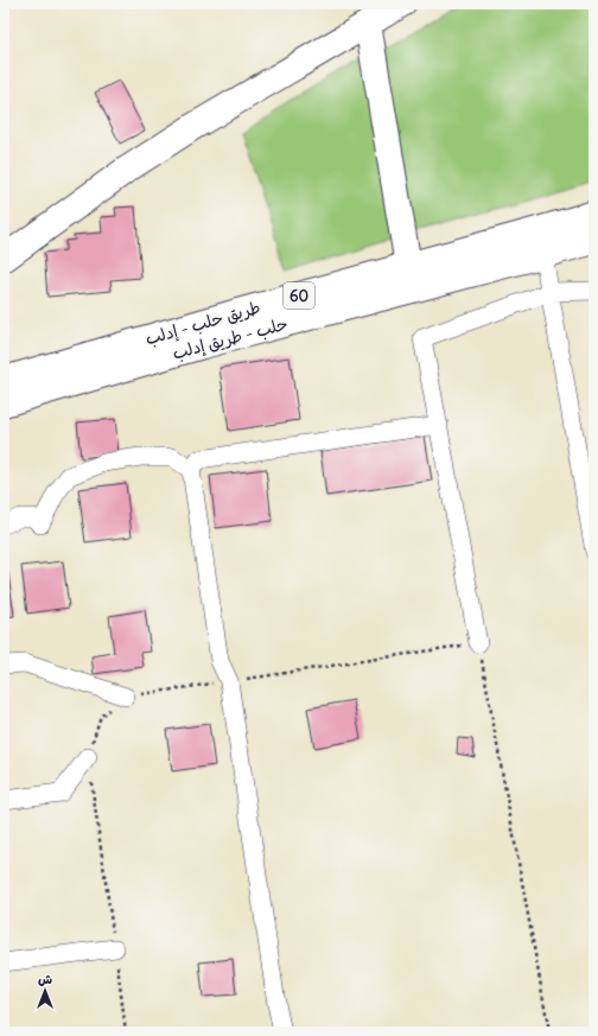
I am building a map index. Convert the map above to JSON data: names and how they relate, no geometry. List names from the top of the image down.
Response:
{
  "streets": {
    "main road": ["60", "طريق حلب - إدلب", "حلب - طريق إدلب"]
  },
  "north": "top"
}
